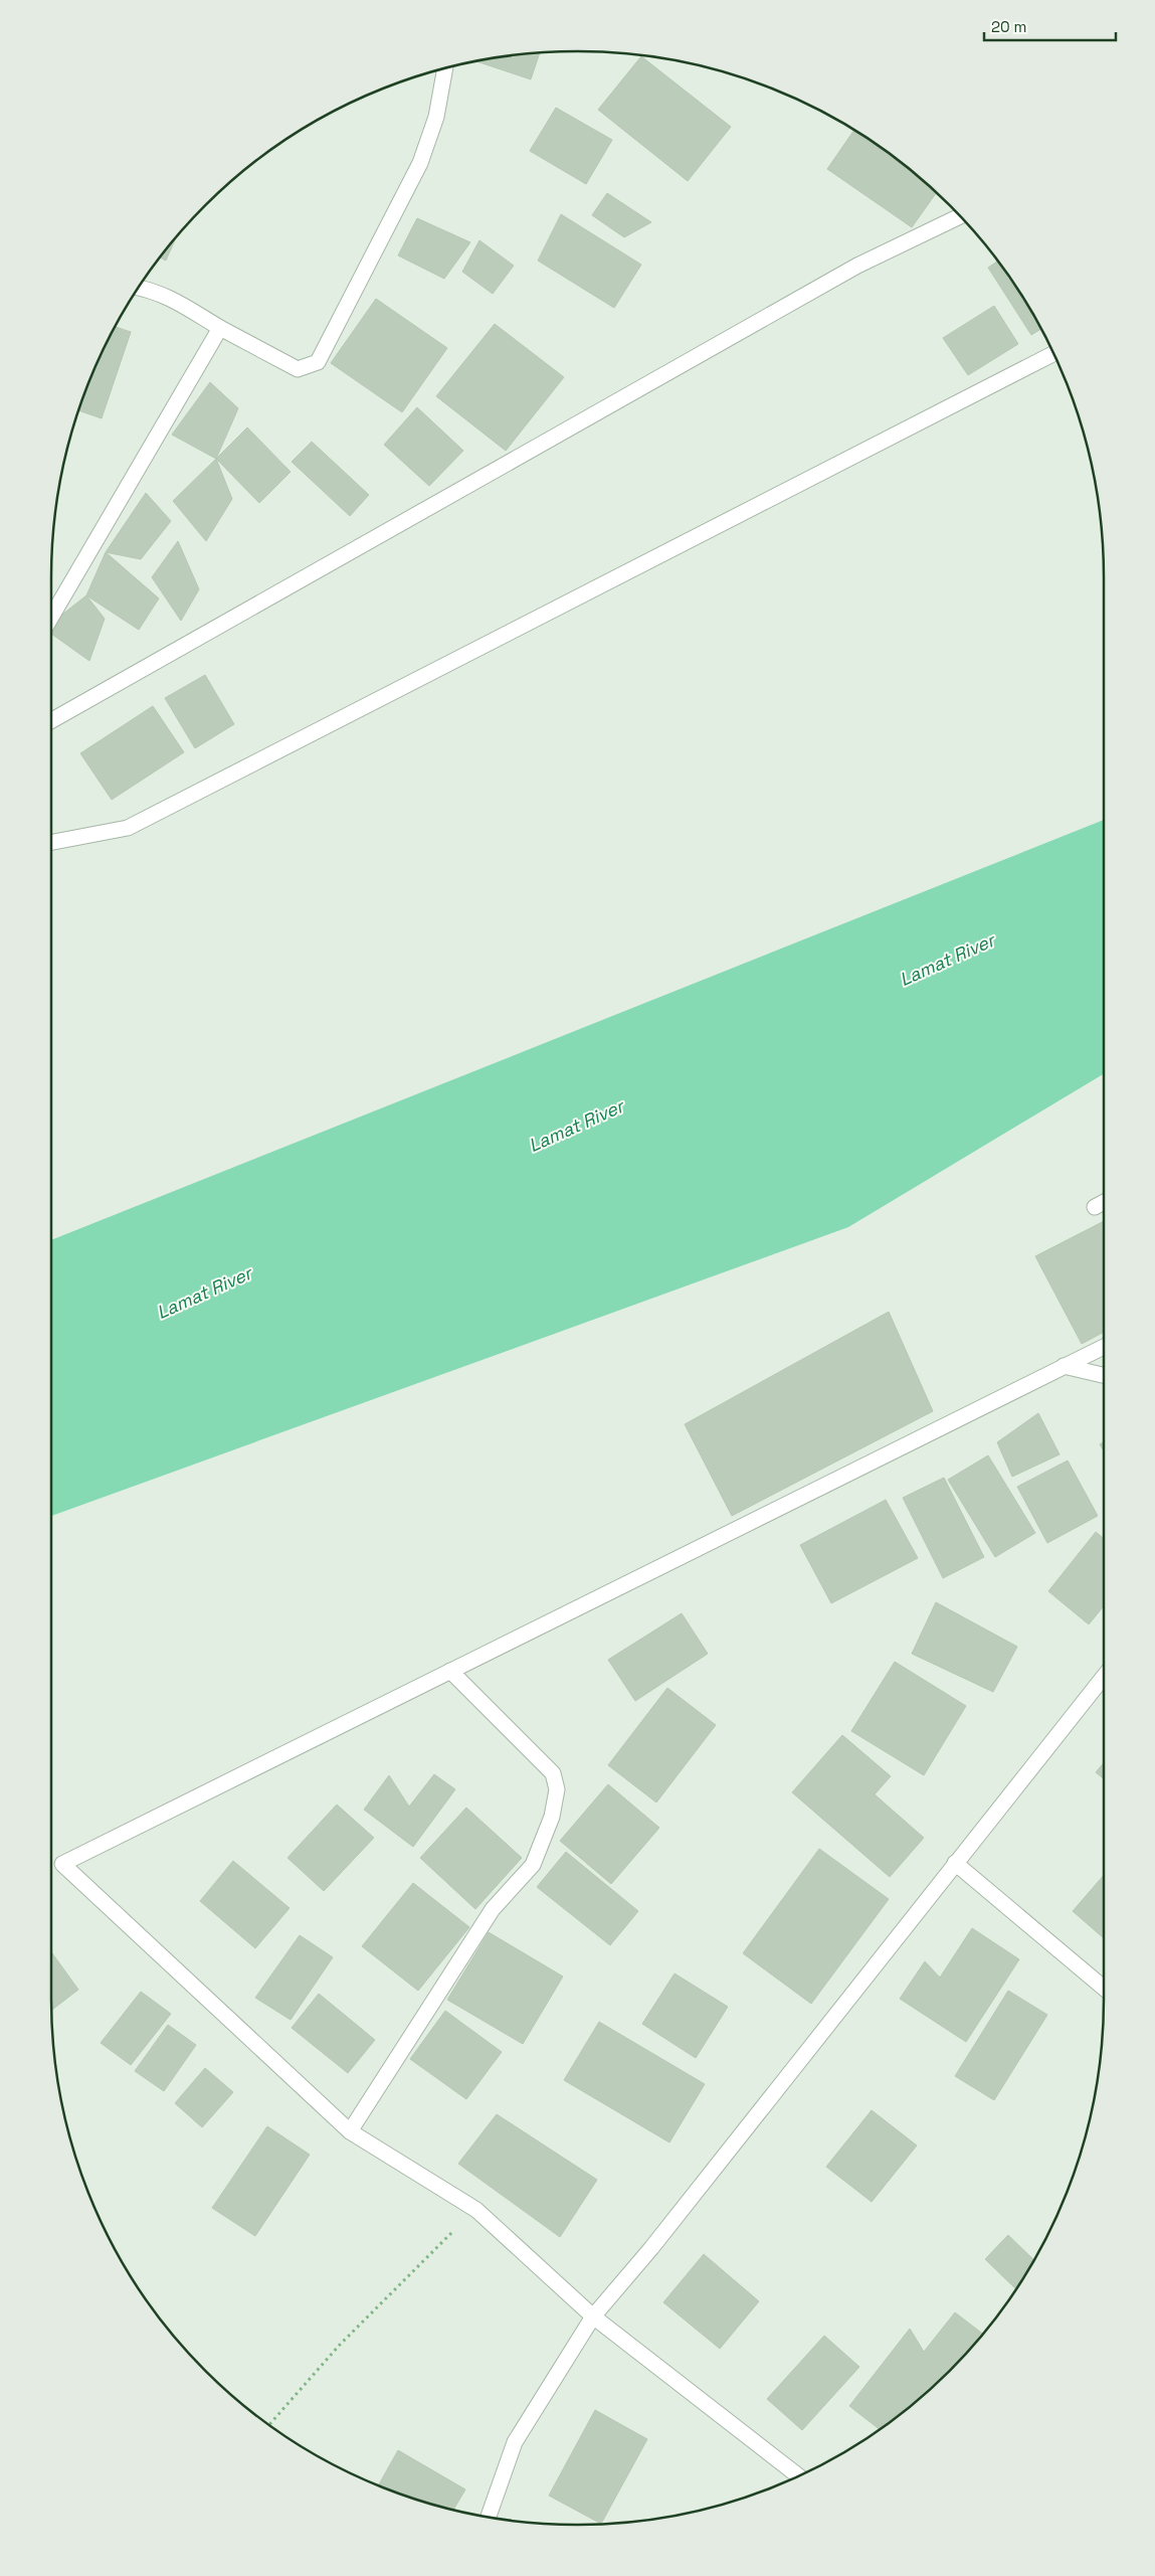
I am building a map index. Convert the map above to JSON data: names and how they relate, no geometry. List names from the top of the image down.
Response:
{
  "water": ["Lamat River"],
  "scale_bar": "20 m"
}
